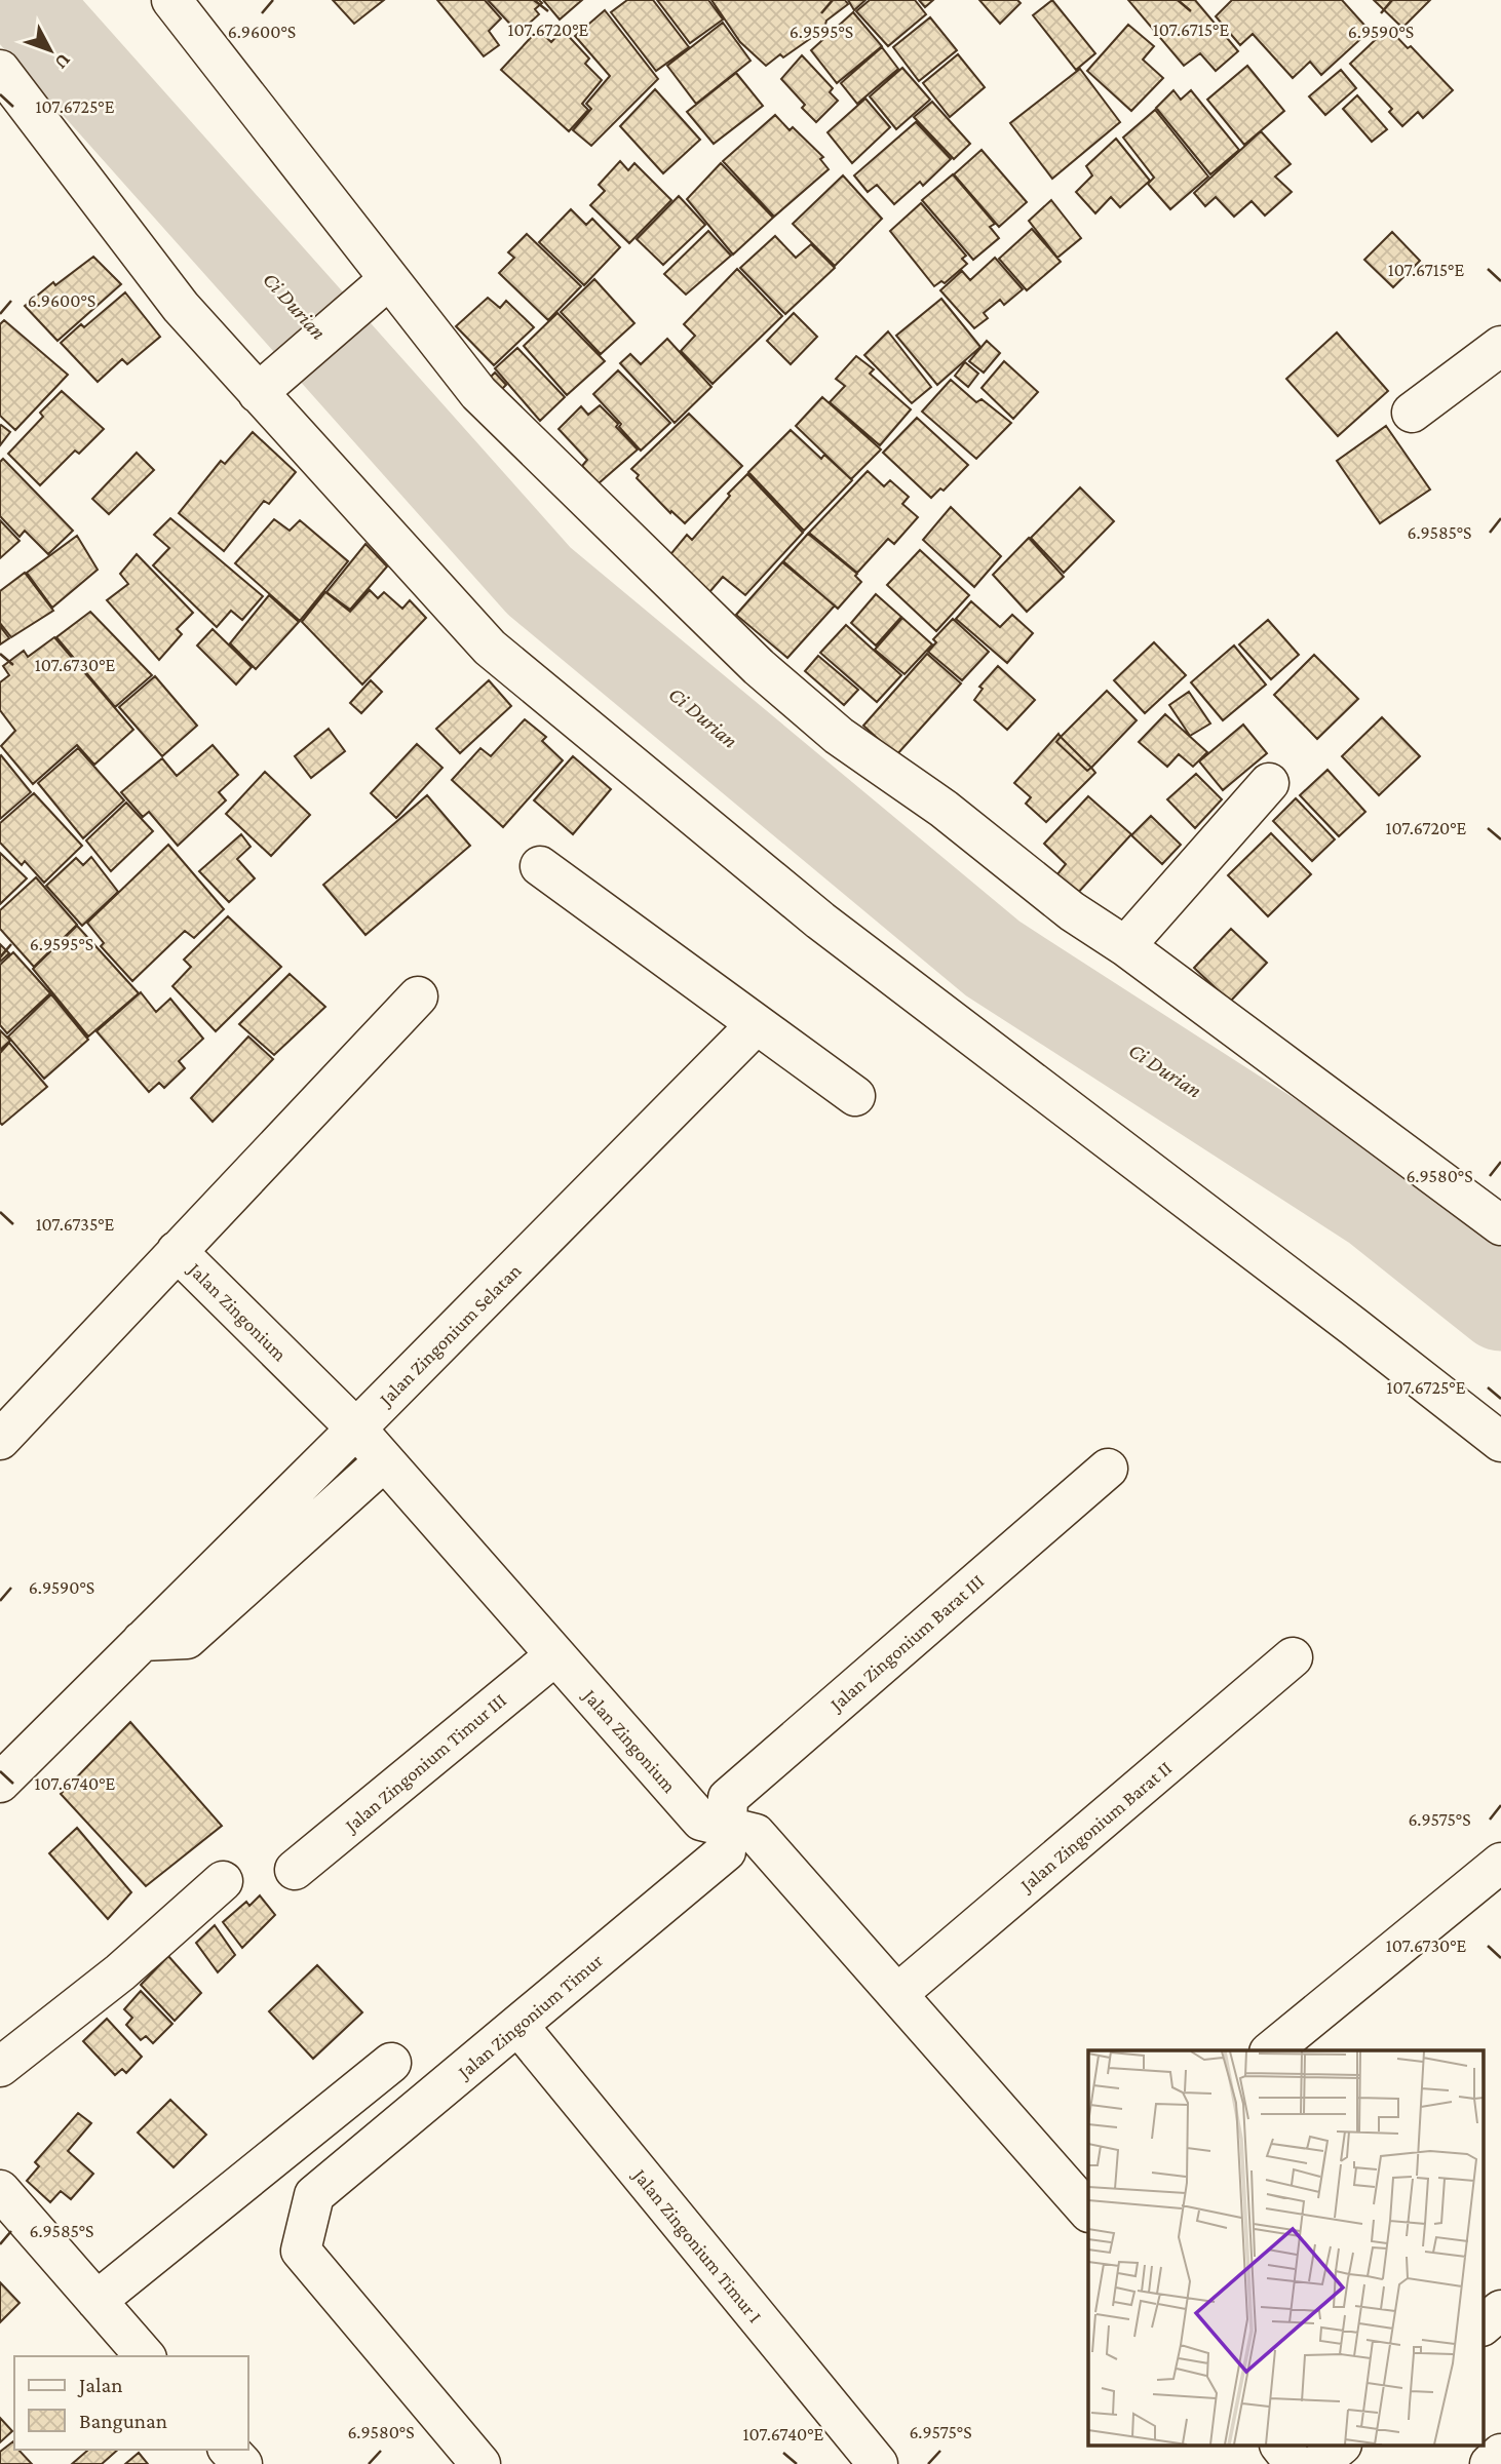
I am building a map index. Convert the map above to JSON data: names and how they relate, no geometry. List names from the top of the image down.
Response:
{
  "streets": {
    "street": [
      "Jalan Zingonium",
      "Jalan Zingonium Selatan",
      "Jalan Zingonium Barat III",
      "Jalan Zingonium Timur III",
      "Jalan Zingonium Barat II",
      "Jalan Zingonium Timur",
      "Jalan Zingonium Timur I"
    ]
  },
  "crossings": [
    ["Jalan Zingonium", "Jalan Zingonium Selatan"],
    ["Jalan Zingonium", "Jalan Zingonium Barat III"],
    ["Jalan Zingonium", "Jalan Zingonium Timur III"],
    ["Jalan Zingonium", "Jalan Zingonium Barat II"],
    ["Jalan Zingonium", "Jalan Zingonium Timur"],
    ["Jalan Zingonium Barat III", "Jalan Zingonium Timur"],
    ["Jalan Zingonium Timur", "Jalan Zingonium Timur I"]
  ],
  "water": ["Ci Durian"],
  "legend": ["Jalan", "Bangunan"],
  "north": "bottom right",
  "coordinates": [
    "107.6720°E",
    "107.6715°E",
    "6.9600°S",
    "6.9595°S",
    "6.9590°S",
    "107.6725°E",
    "6.9585°S",
    "107.6730°E",
    "6.9580°S",
    "107.6735°E",
    "107.6740°E",
    "6.9575°S"
  ]
}
